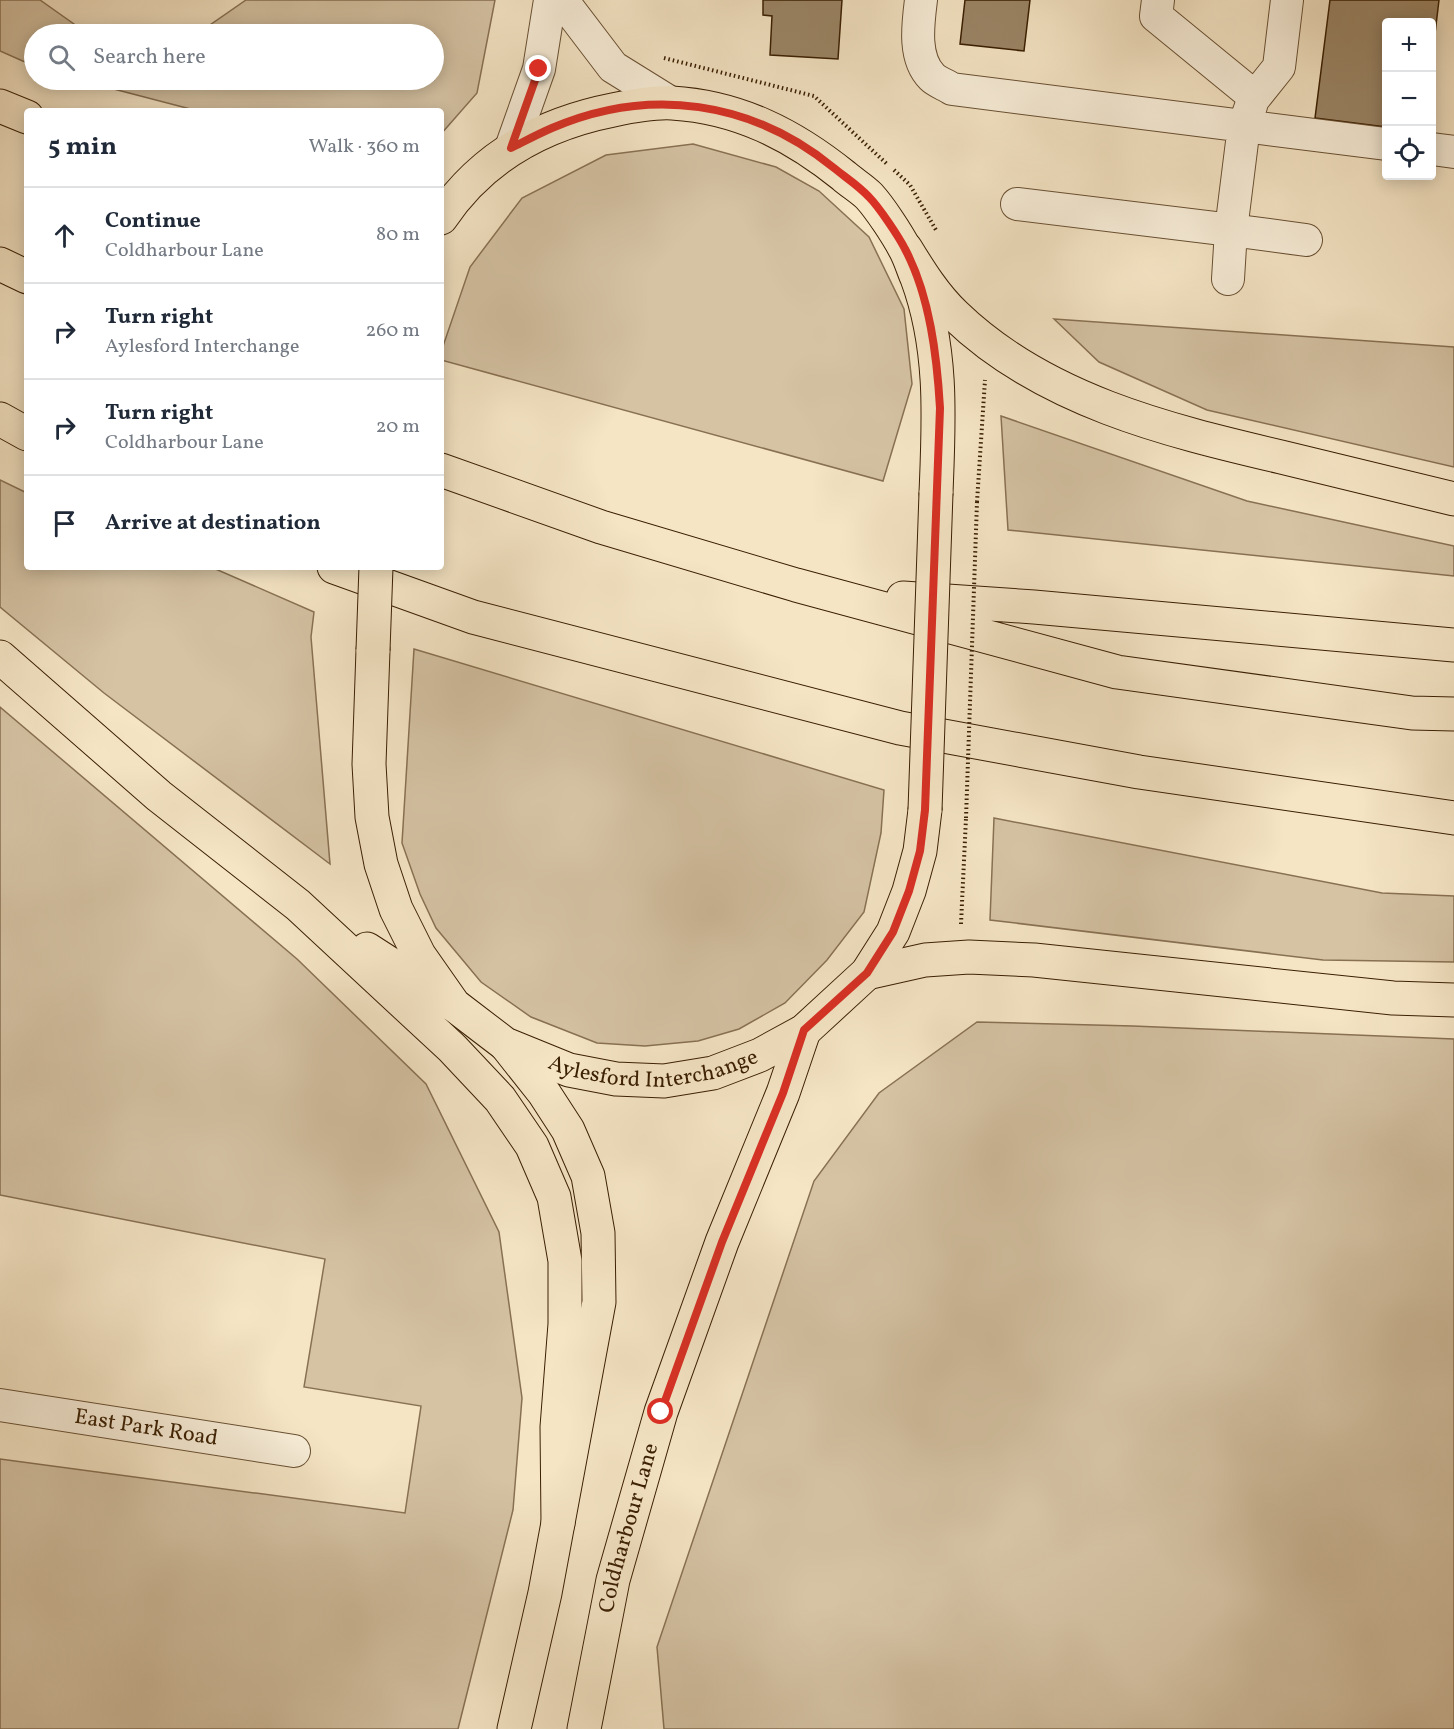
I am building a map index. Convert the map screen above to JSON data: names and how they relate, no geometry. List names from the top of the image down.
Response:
{
  "streets": {
    "main road": ["Aylesford Interchange", "Coldharbour Lane"],
    "street": ["East Park Road"]
  },
  "crossings": [
    ["Aylesford Interchange", "Coldharbour Lane"]
  ],
  "page": {
    "map_buttons": ["+", "−"],
    "search": "Search here",
    "heading": ["5 min", "Walk · 360 m"],
    "list": [
      ["Continue", "Coldharbour Lane", "80 m"],
      ["Turn right", "Aylesford Interchange", "260 m"],
      ["Turn right", "Coldharbour Lane", "20 m"],
      "Arrive at destination"
    ]
  }
}
